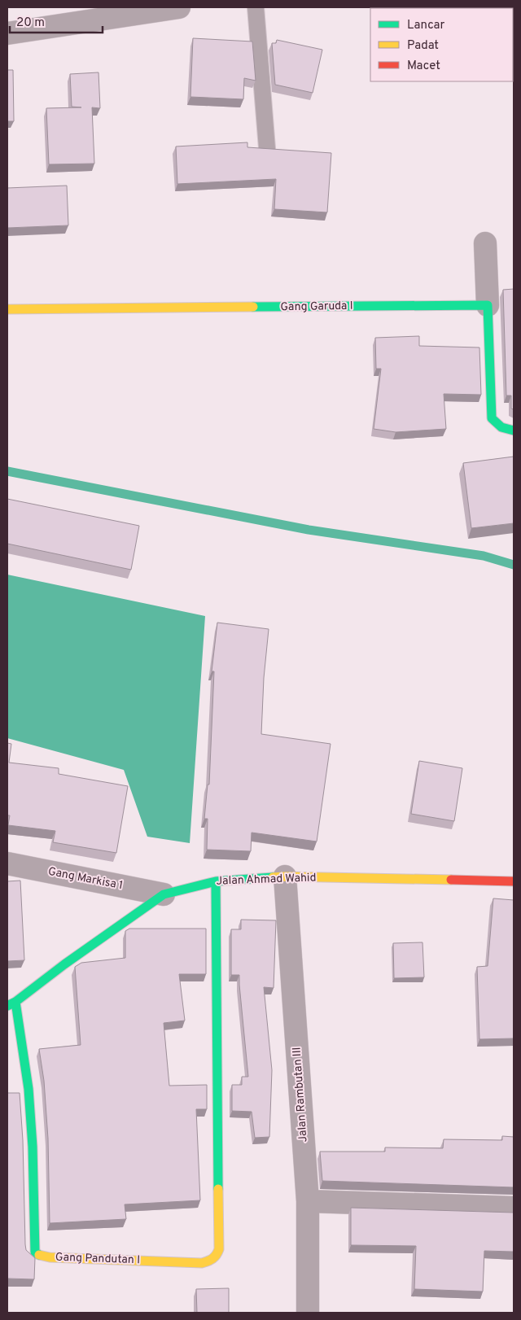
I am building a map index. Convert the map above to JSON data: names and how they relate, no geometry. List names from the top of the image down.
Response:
{
  "streets": {
    "street": [
      "Gang Garuda I",
      "Gang Markisa 1",
      "Jalan Ahmad Wahid",
      "Jalan Rambutan III",
      "Gang Pandutan I"
    ]
  },
  "crossings": [
    ["Gang Markisa 1", "Jalan Ahmad Wahid"],
    ["Jalan Ahmad Wahid", "Jalan Rambutan III"],
    ["Jalan Ahmad Wahid", "Gang Pandutan I"]
  ],
  "legend": ["Lancar", "Padat", "Macet"],
  "scale_bar": "20 m"
}
